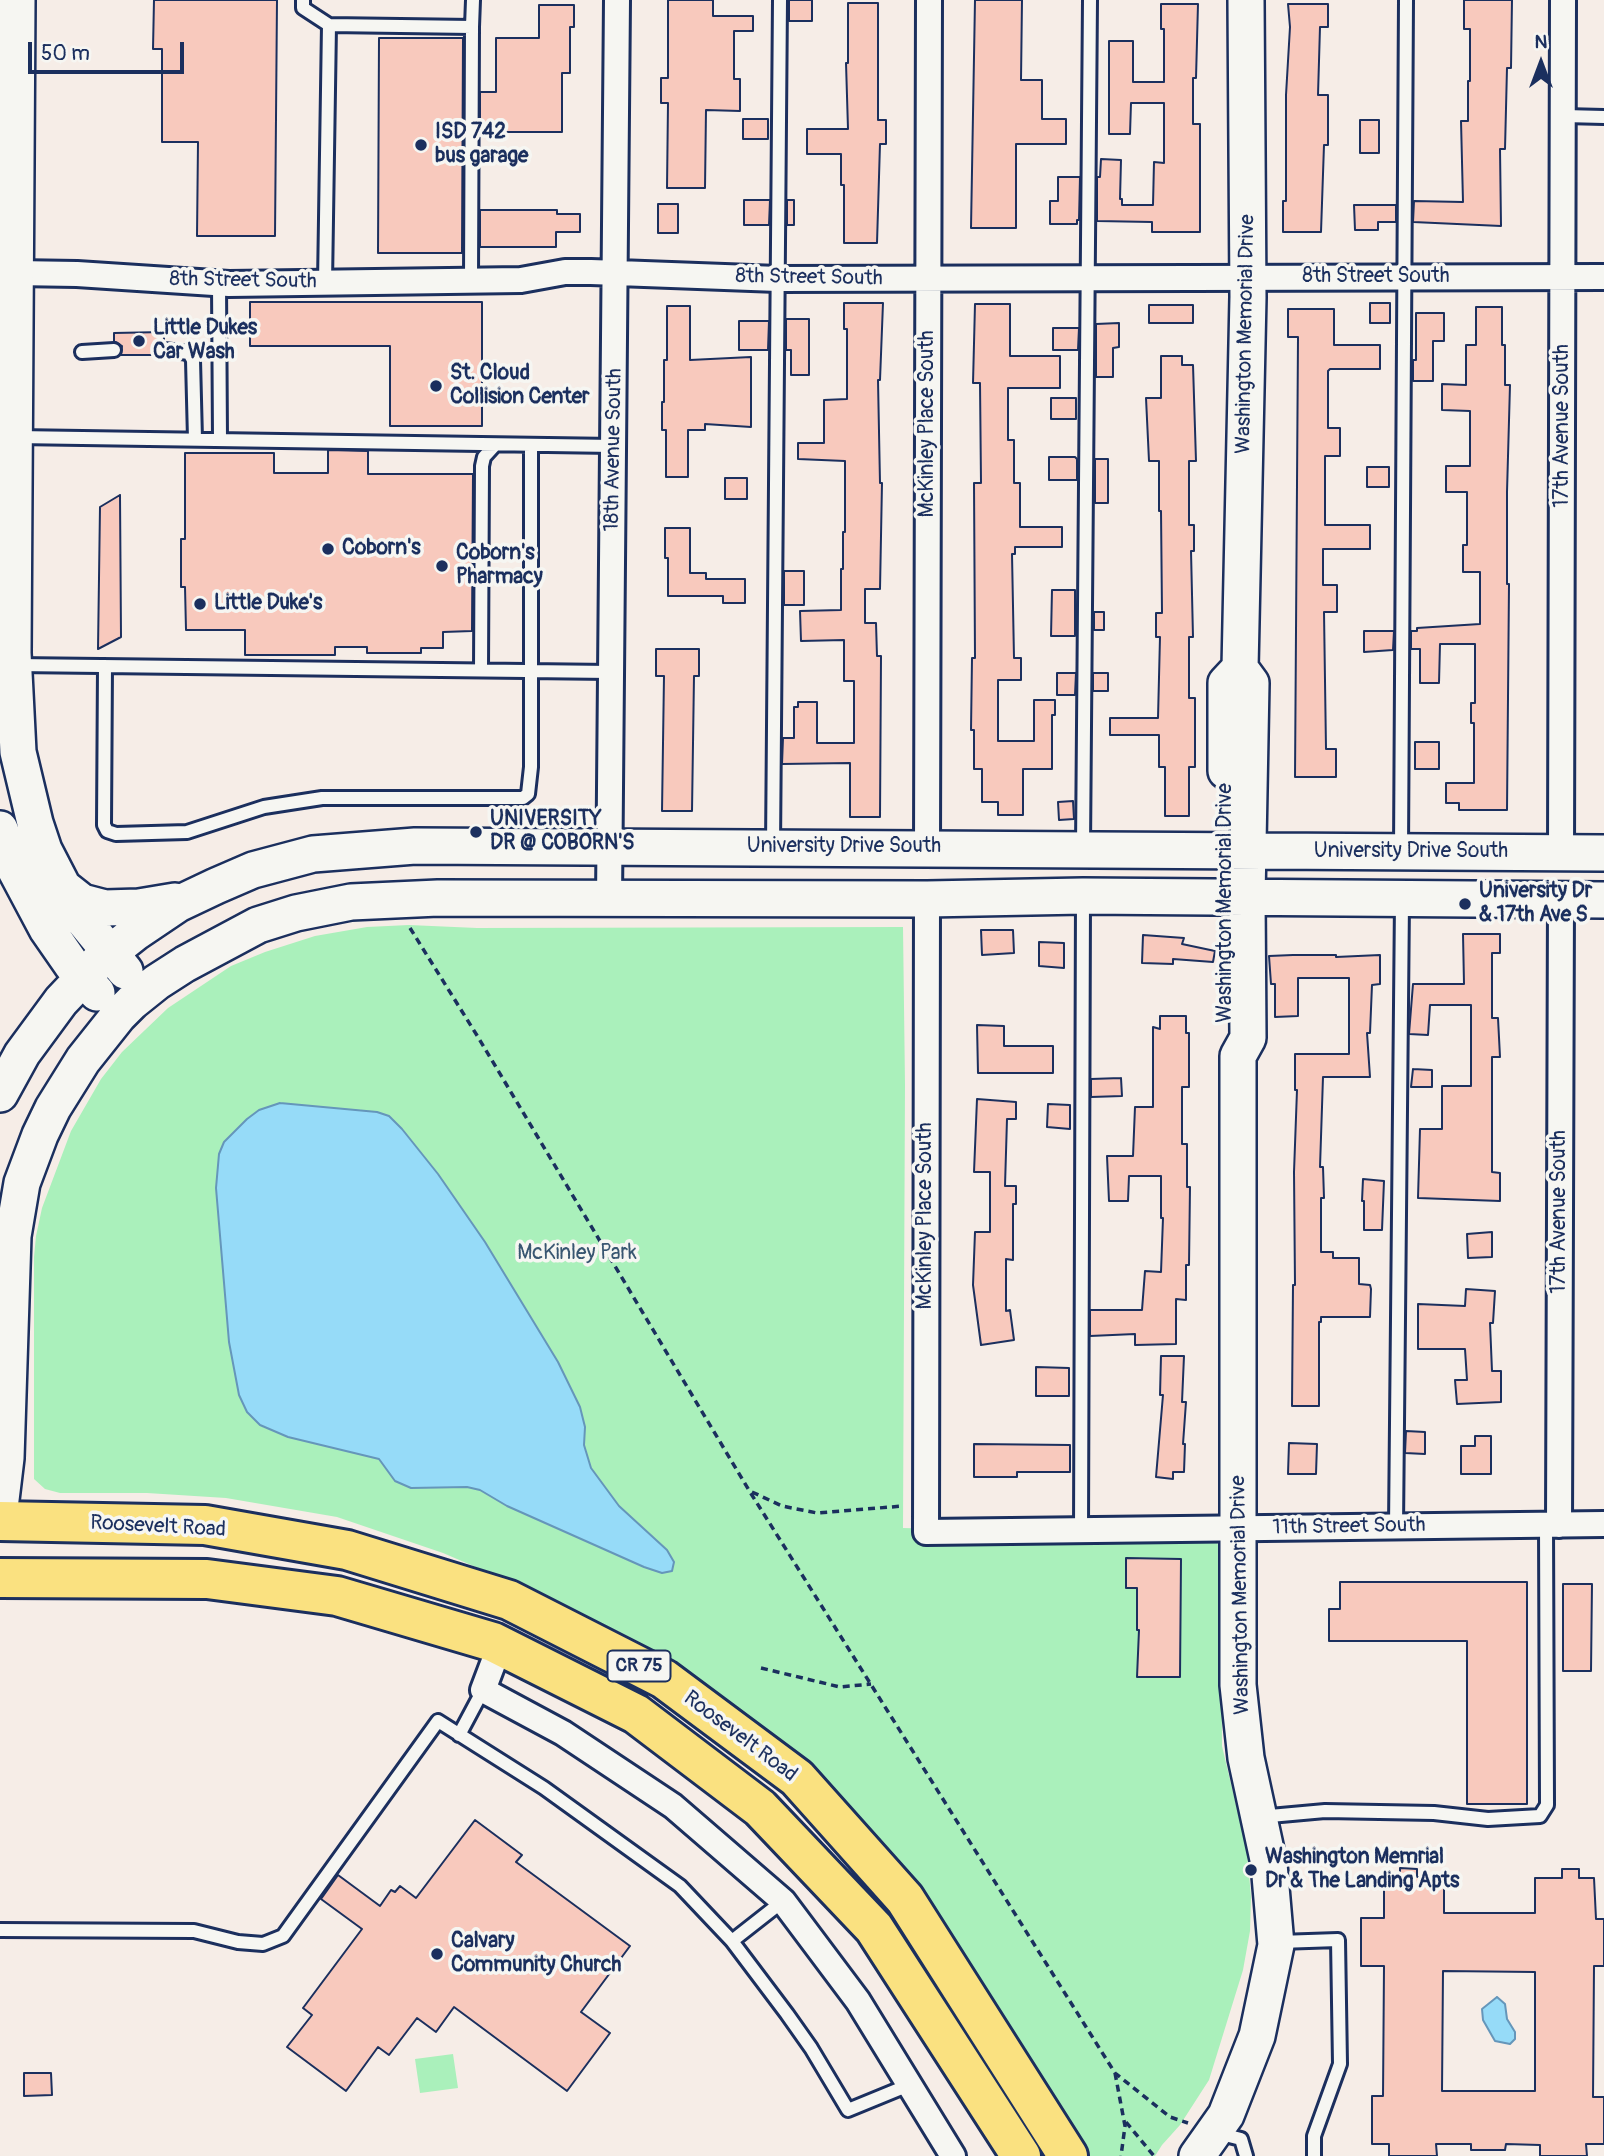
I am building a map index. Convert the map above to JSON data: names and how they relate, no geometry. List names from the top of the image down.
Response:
{
  "streets": {
    "main road": [
      "Washington Memorial Drive",
      "University Drive South",
      "Roosevelt Road",
      "CR 75"
    ],
    "street": [
      "8th Street South",
      "McKinley Place South",
      "17th Avenue South",
      "18th Avenue South",
      "11th Street South"
    ]
  },
  "crossings": [
    ["8th Street South", "Washington Memorial Drive"],
    ["8th Street South", "McKinley Place South"],
    ["8th Street South", "17th Avenue South"],
    ["8th Street South", "18th Avenue South"],
    ["Washington Memorial Drive", "University Drive South"],
    ["Washington Memorial Drive", "11th Street South"],
    ["McKinley Place South", "University Drive South"],
    ["McKinley Place South", "11th Street South"],
    ["17th Avenue South", "University Drive South"],
    ["17th Avenue South", "11th Street South"],
    ["18th Avenue South", "University Drive South"]
  ],
  "parks": ["McKinley Park"],
  "places": [
    "ISD 742 bus garage",
    "Little Dukes Car Wash",
    "St. Cloud Collision Center",
    "Coborn's",
    "Coborn's Pharmacy",
    "Little Duke's",
    "UNIVERSITY DR @ COBORN'S",
    "University Dr & 17th Ave S",
    "Washington Memrial Dr & The Landing Apts",
    "Calvary Community Church"
  ],
  "scale_bar": "50 m",
  "north": "top"
}
